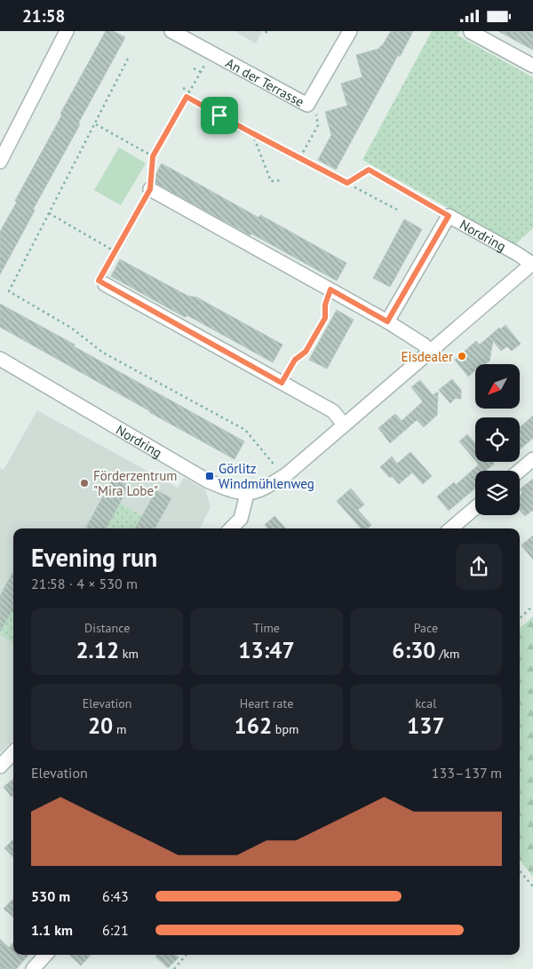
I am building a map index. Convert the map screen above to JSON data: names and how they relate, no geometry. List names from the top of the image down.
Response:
{
  "streets": {
    "street": ["An der Terrasse", "Nordring"]
  },
  "places": {
    "other": ["Eisdealer", "Förderzentrum \"Mira Lobe\""],
    "transit": ["Görlitz Windmühlenweg"]
  },
  "north": "bottom left",
  "page": {
    "status": "21:58",
    "heading": ["Evening run", "21:58 · 4 × 530 m"],
    "stats": [
      ["Distance", "2.12 km"],
      ["Time", "13:47"],
      ["Pace", "6:30 /km"],
      ["Elevation", "20 m"],
      ["Heart rate", "162 bpm"],
      ["kcal", "137"]
    ],
    "chart": ["Elevation", "133–137 m"],
    "list": [
      {
        "name": "530 m",
        "note": "6:43"
      },
      {
        "name": "1.1 km",
        "note": "6:21"
      }
    ]
  }
}
